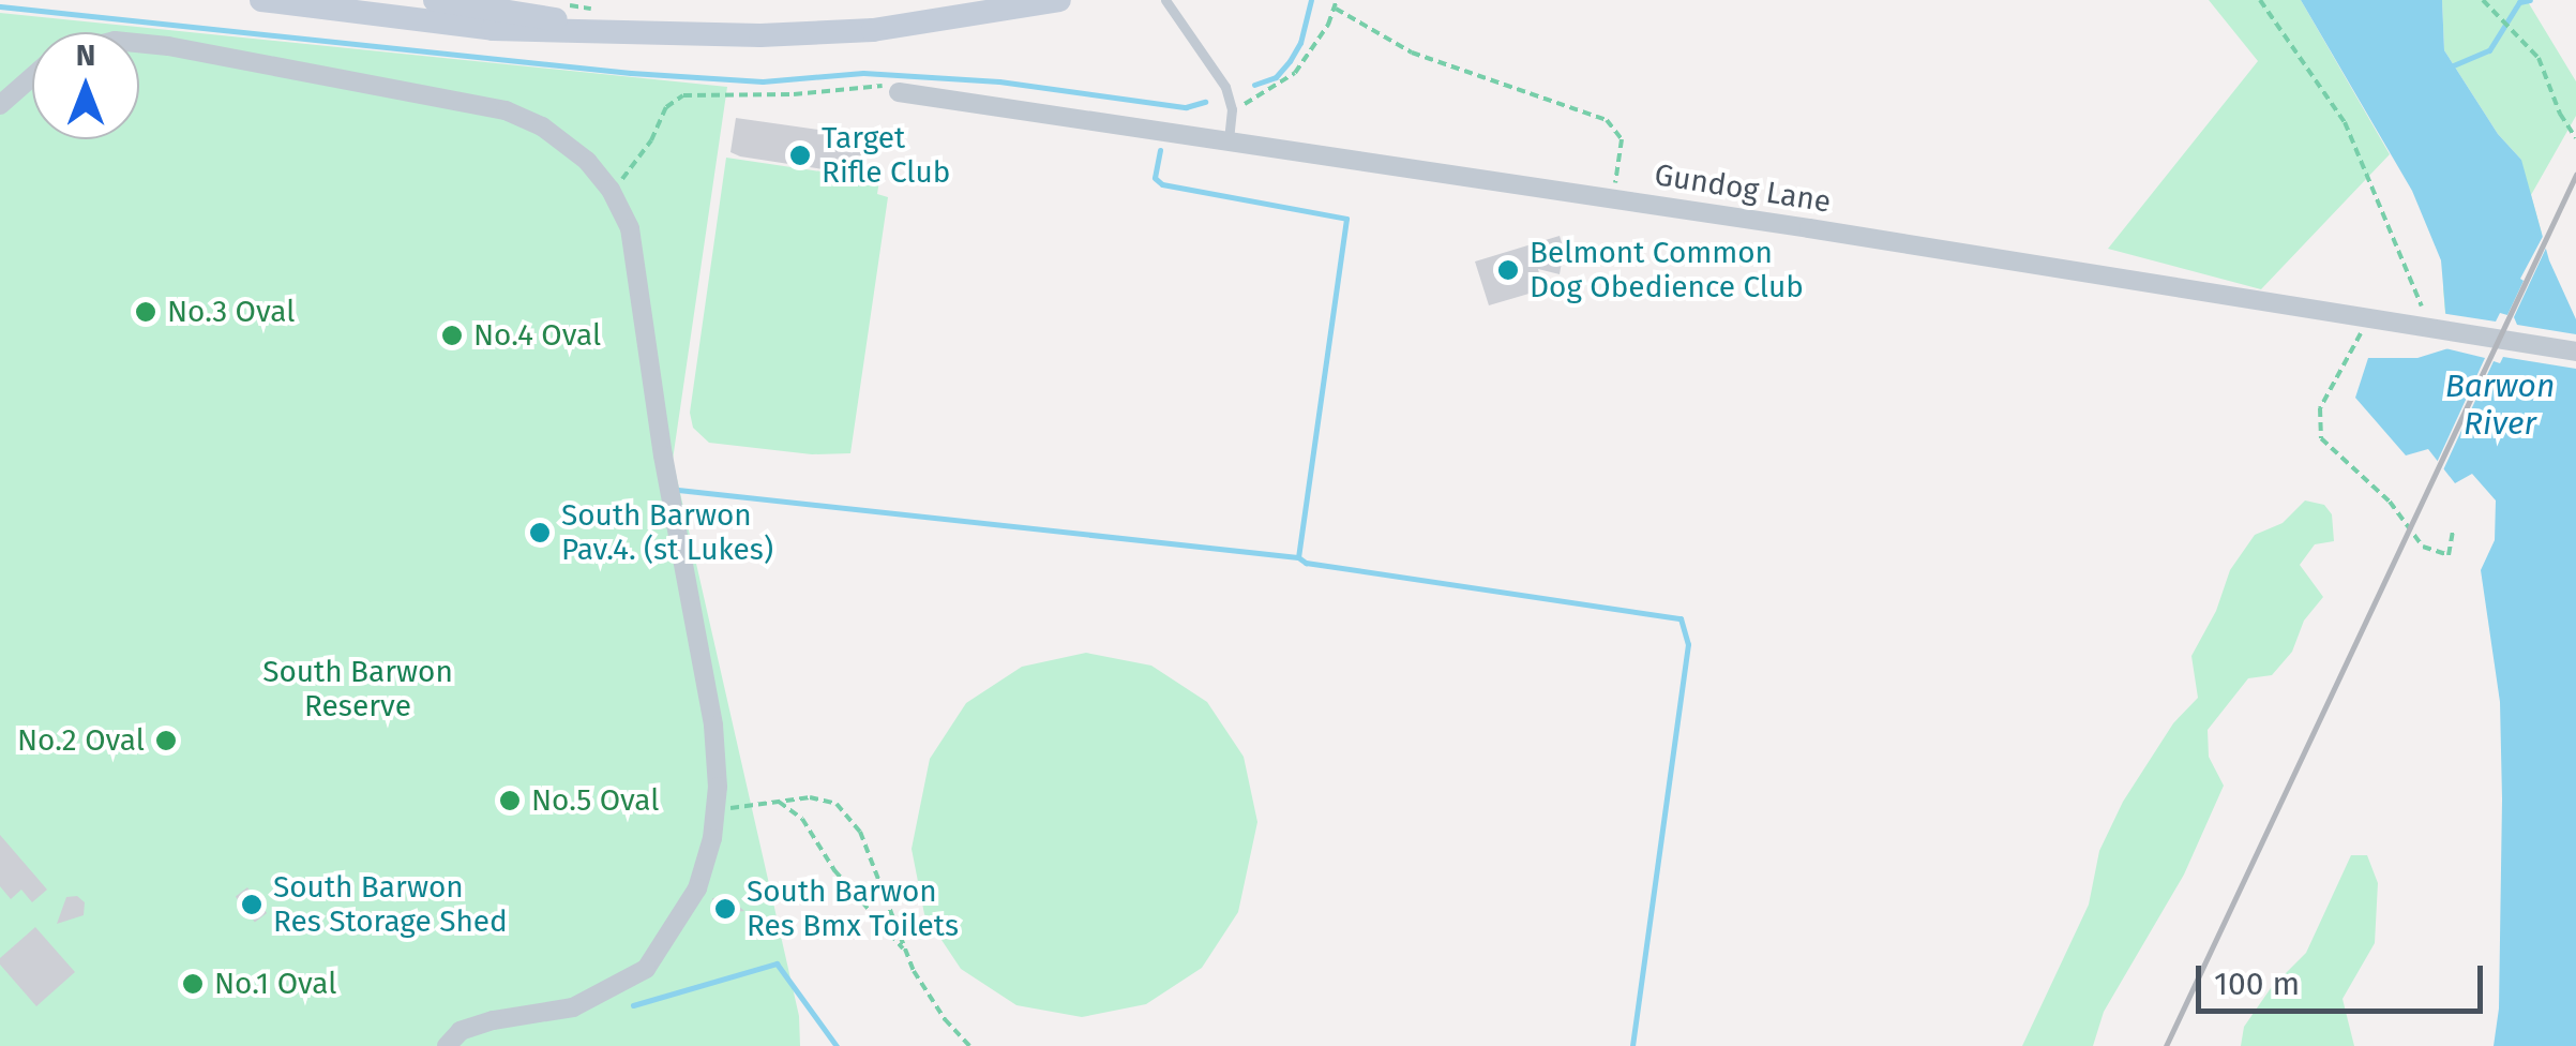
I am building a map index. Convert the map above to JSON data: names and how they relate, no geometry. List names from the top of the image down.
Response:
{
  "streets": {
    "street": ["Gundog Lane"]
  },
  "water": ["Barwon River"],
  "parks": ["South Barwon Reserve"],
  "places": [
    "Target Rifle Club",
    "Belmont Common Dog Obedience Club",
    "No.3 Oval",
    "No.4 Oval",
    "South Barwon Pav.4. (st Lukes)",
    "No.2 Oval",
    "No.5 Oval",
    "South Barwon Res Storage Shed",
    "South Barwon Res Bmx Toilets",
    "No.1 Oval"
  ],
  "scale_bar": "100 m",
  "north": "top"
}
